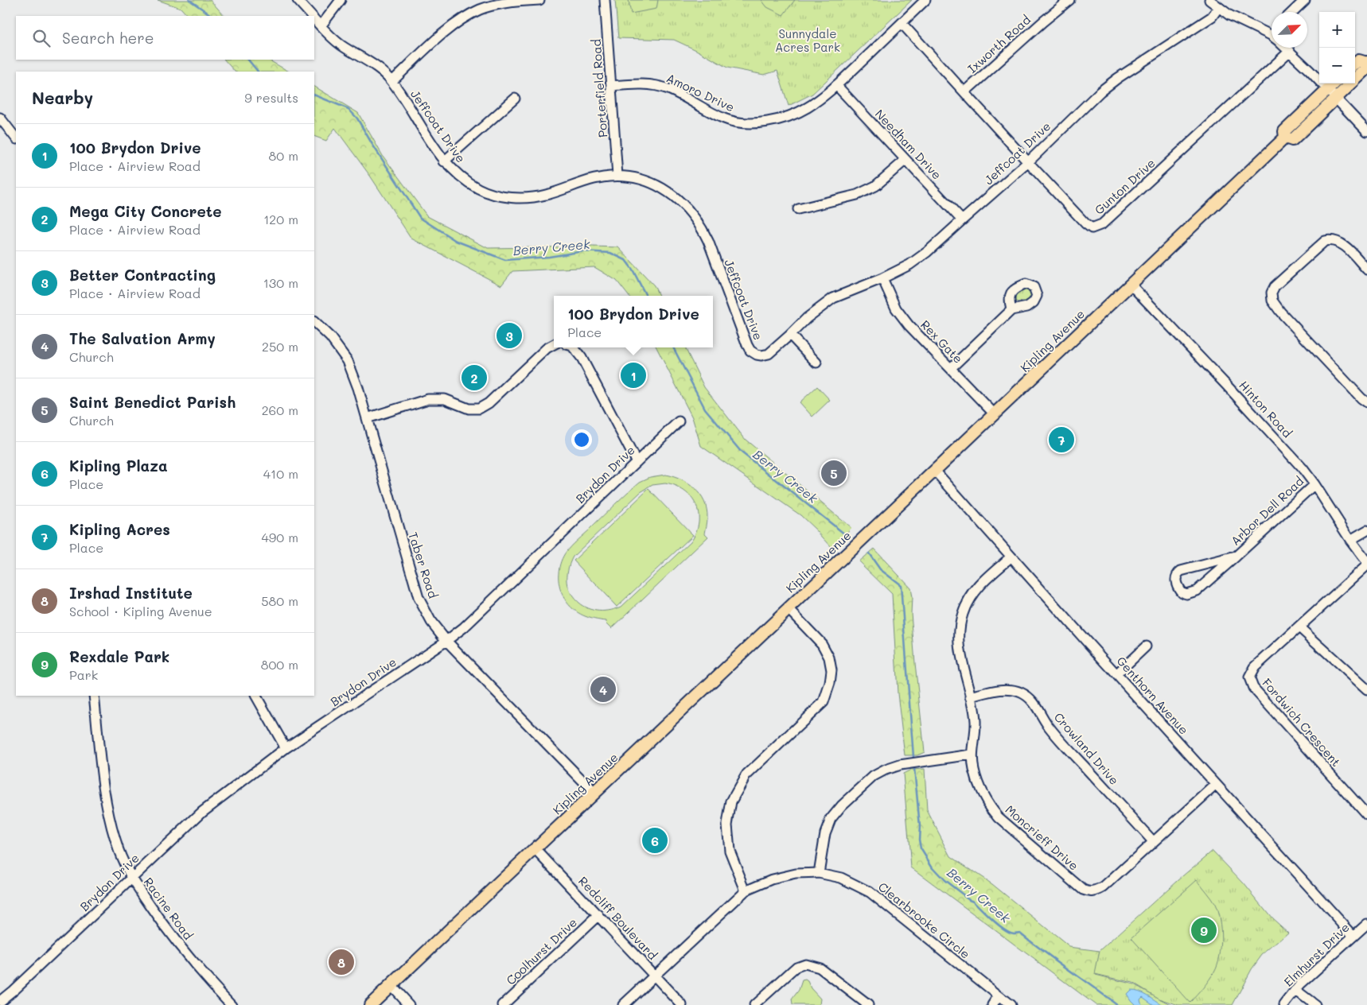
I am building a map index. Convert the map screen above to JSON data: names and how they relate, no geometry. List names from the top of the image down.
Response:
{
  "streets": {
    "main road": ["Kipling Avenue"],
    "street": [
      "Ixworth Road",
      "Porterfield Road",
      "Amoro Drive",
      "Jeffcoat Drive",
      "Needham Drive",
      "Gunton Drive",
      "Rex Gate",
      "Hinton Road",
      "Brydon Drive",
      "Arbor Dell Road",
      "Taber Road",
      "Genthorn Avenue",
      "Fordwich Crescent",
      "Crowland Drive",
      "Moncrieff Drive",
      "Racine Road",
      "Redcliff Boulevard",
      "Clearbrooke Circle",
      "Coolhurst Drive",
      "Elmhurst Drive"
    ]
  },
  "crossings": [
    ["Ixworth Road", "Gunton Drive"],
    ["Porterfield Road", "Amoro Drive"],
    ["Porterfield Road", "Jeffcoat Drive"],
    ["Amoro Drive", "Needham Drive"],
    ["Amoro Drive", "Gunton Drive"],
    ["Jeffcoat Drive", "Needham Drive"],
    ["Jeffcoat Drive", "Gunton Drive"],
    ["Jeffcoat Drive", "Rex Gate"],
    ["Kipling Avenue", "Rex Gate"],
    ["Kipling Avenue", "Hinton Road"],
    ["Kipling Avenue", "Taber Road"],
    ["Kipling Avenue", "Genthorn Avenue"],
    ["Kipling Avenue", "Redcliff Boulevard"],
    ["Hinton Road", "Arbor Dell Road"],
    ["Brydon Drive", "Taber Road"],
    ["Brydon Drive", "Racine Road"],
    ["Genthorn Avenue", "Moncrieff Drive"],
    ["Genthorn Avenue", "Elmhurst Drive"],
    ["Crowland Drive", "Moncrieff Drive"],
    ["Redcliff Boulevard", "Clearbrooke Circle"],
    ["Redcliff Boulevard", "Coolhurst Drive"]
  ],
  "water": ["Berry Creek"],
  "parks": ["Sunnydale Acres Park"],
  "north": "top right",
  "page": {
    "map_buttons": ["+", "−"],
    "search": "Search here",
    "heading": ["Nearby", "9 results"],
    "list": [
      {
        "mark": "1",
        "name": "100 Brydon Drive",
        "note": "Place · Airview Road",
        "value": "80 m"
      },
      {
        "mark": "2",
        "name": "Mega City Concrete",
        "note": "Place · Airview Road",
        "value": "120 m"
      },
      {
        "mark": "3",
        "name": "Better Contracting",
        "note": "Place · Airview Road",
        "value": "130 m"
      },
      {
        "mark": "4",
        "name": "The Salvation Army",
        "note": "Church",
        "value": "250 m"
      },
      {
        "mark": "5",
        "name": "Saint Benedict Parish",
        "note": "Church",
        "value": "260 m"
      },
      {
        "mark": "6",
        "name": "Kipling Plaza",
        "note": "Place",
        "value": "410 m"
      },
      {
        "mark": "7",
        "name": "Kipling Acres",
        "note": "Place",
        "value": "490 m"
      },
      {
        "mark": "8",
        "name": "Irshad Institute",
        "note": "School · Kipling Avenue",
        "value": "580 m"
      },
      {
        "mark": "9",
        "name": "Rexdale Park",
        "note": "Park",
        "value": "800 m"
      }
    ],
    "popup": ["100 Brydon Drive", "Place"],
    "pins": [
      "3",
      "1",
      "2",
      "7",
      "5",
      "4",
      "6",
      "9",
      "8"
    ]
  }
}
